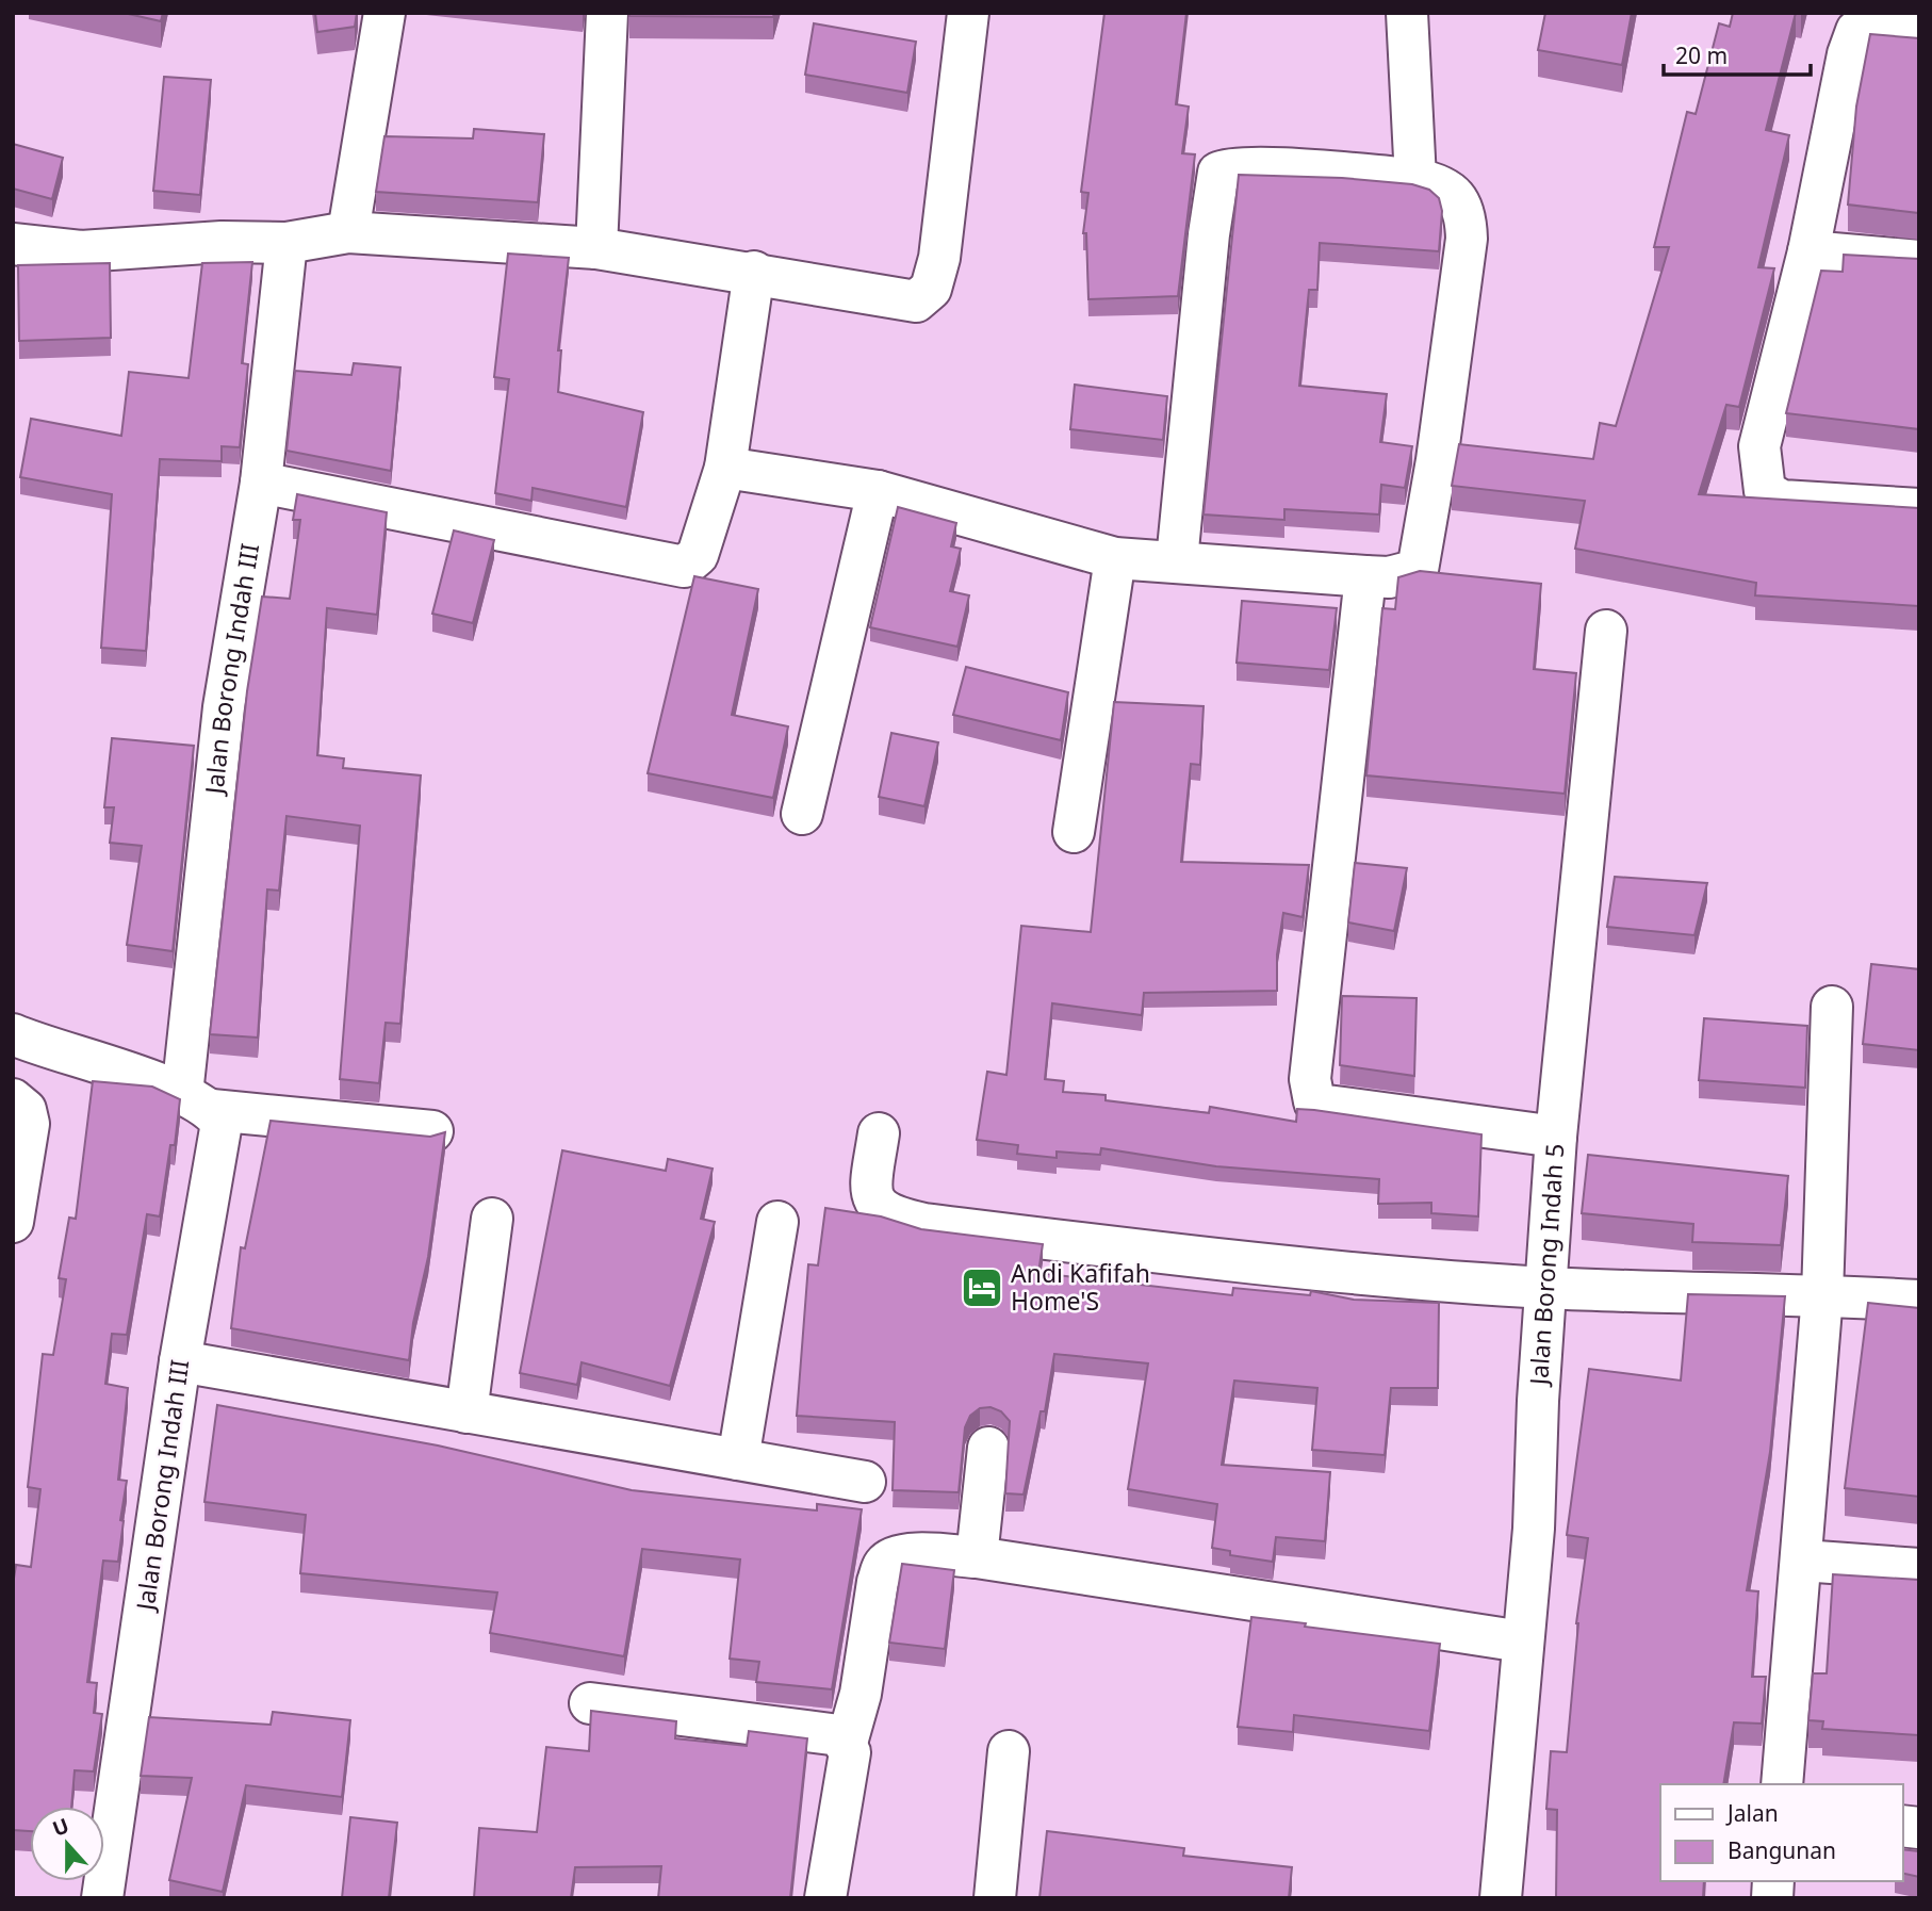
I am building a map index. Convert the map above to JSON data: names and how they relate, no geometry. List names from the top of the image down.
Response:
{
  "streets": {
    "street": ["Jalan Borong Indah III", "Jalan Borong Indah 5"]
  },
  "places": {
    "hotel": ["Andi Kafifah Home'S"]
  },
  "legend": ["Jalan", "Bangunan"],
  "scale_bar": "20 m",
  "north": "top"
}
